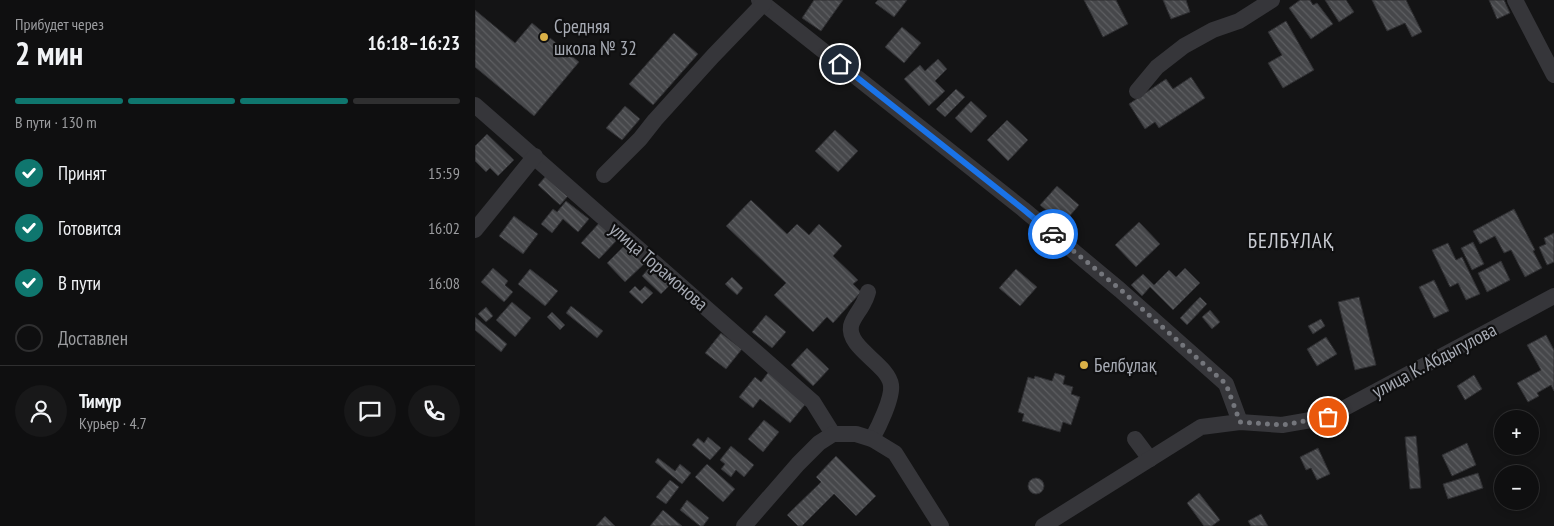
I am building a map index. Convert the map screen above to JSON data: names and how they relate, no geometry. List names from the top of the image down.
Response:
{
  "streets": {
    "street": ["улица Торамонова", "улица К. Абдыгулова"]
  },
  "districts": ["БЕЛБҰЛАҚ"],
  "places": ["Средняя школа № 32", "Белбұлақ"],
  "page": {
    "heading": ["2 мин", "Прибудет через", "16:18–16:23"],
    "panel": ["Тимур", "Курьер · 4.7"],
    "bar": "В пути · 130 m",
    "list": [
      ["Принят", "15:59"],
      ["Готовится", "16:02"],
      ["В пути", "16:08"],
      "Доставлен"
    ],
    "map_buttons": ["+", "−"]
  }
}
